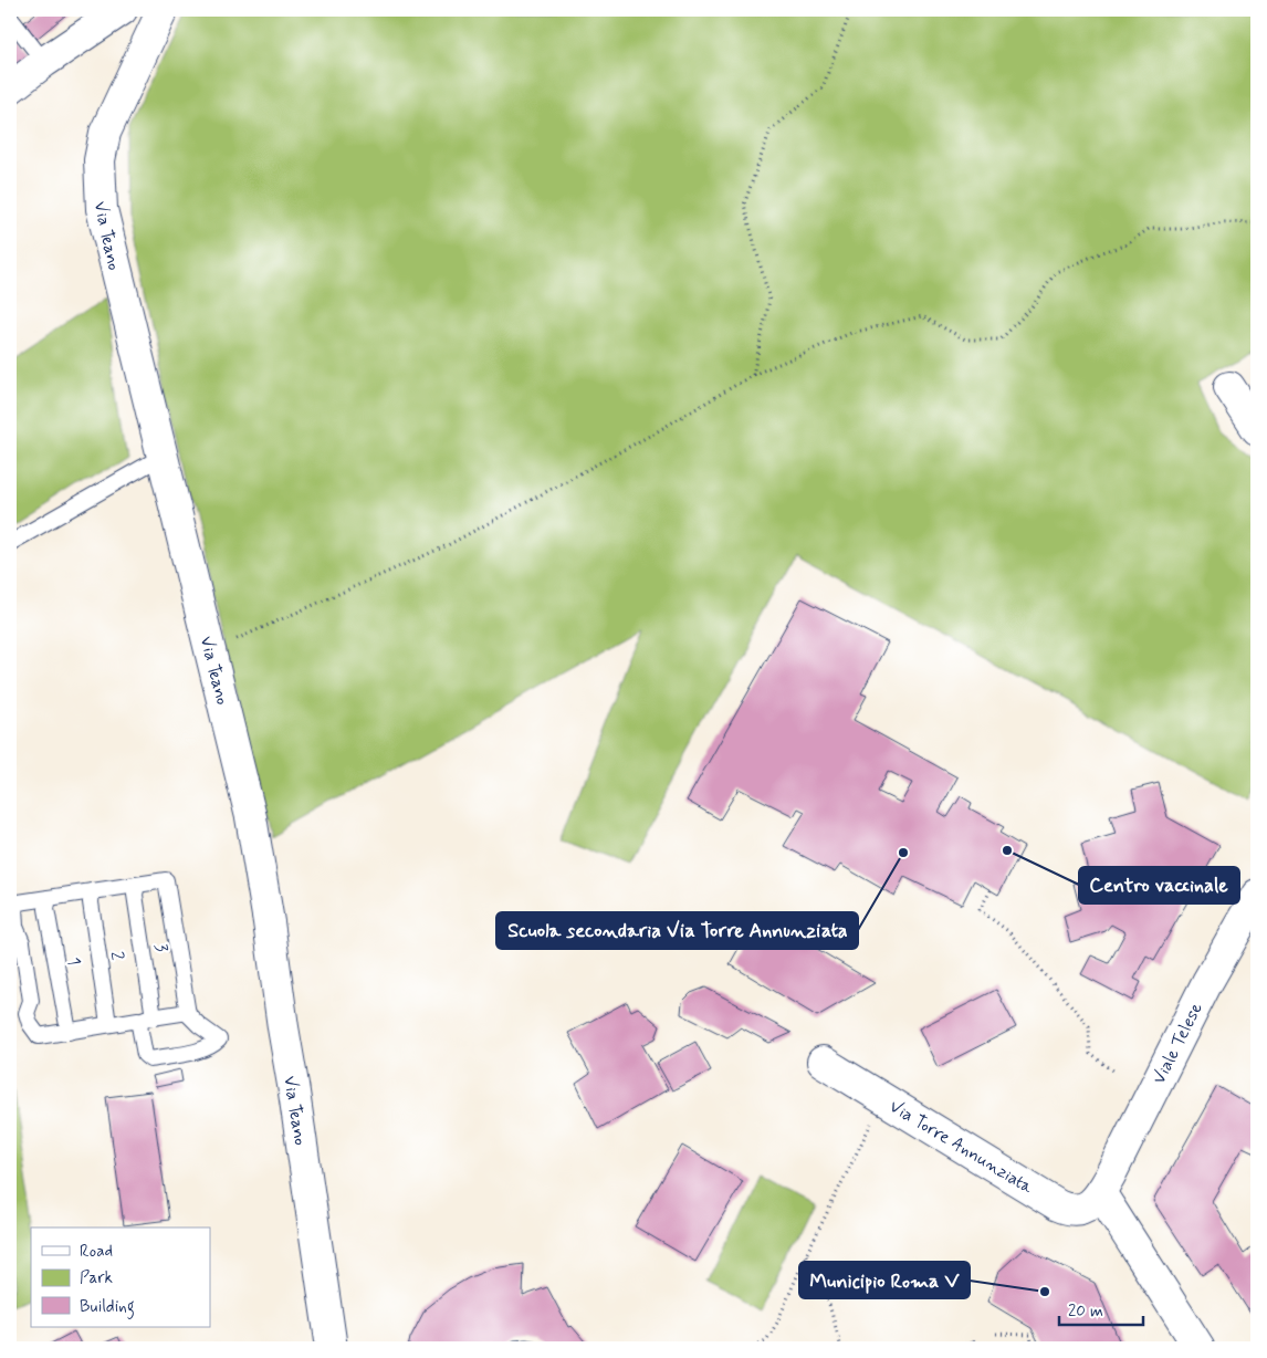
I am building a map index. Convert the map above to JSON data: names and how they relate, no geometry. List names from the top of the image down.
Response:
{
  "streets": {
    "street": ["Via Teano", "Viale Telese", "Via Torre Annunziata"],
    "lane": ["3", "2", "1"]
  },
  "crossings": [
    ["Viale Telese", "Via Torre Annunziata"]
  ],
  "places": ["Centro vaccinale", "Scuola secondaria Via Torre Annunziata", "Municipio Roma V"],
  "legend": ["Road", "Park", "Building"],
  "scale_bar": "20 m"
}
